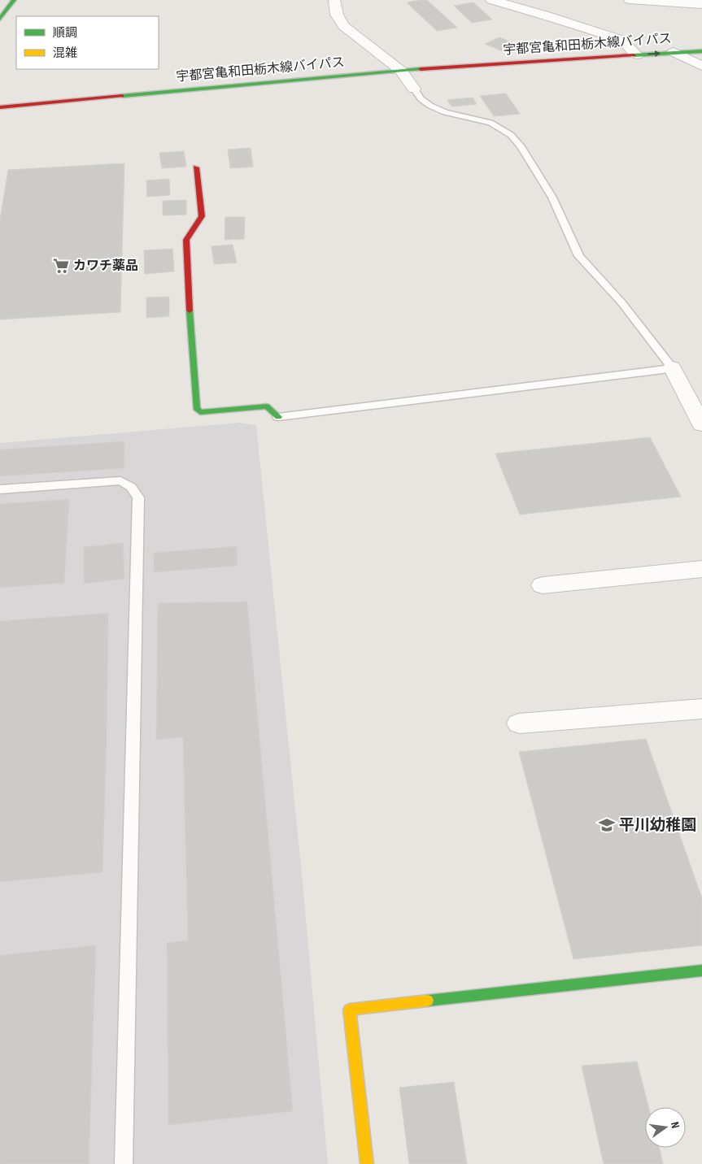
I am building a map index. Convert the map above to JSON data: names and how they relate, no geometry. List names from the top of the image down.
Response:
{
  "streets": {
    "main road": ["宇都宮亀和田栃木線バイパス"]
  },
  "places": {
    "supermarket": ["カワチ薬品"],
    "school or university": ["平川幼稚園"]
  },
  "legend": ["順調", "混雑"],
  "north": "right"
}
